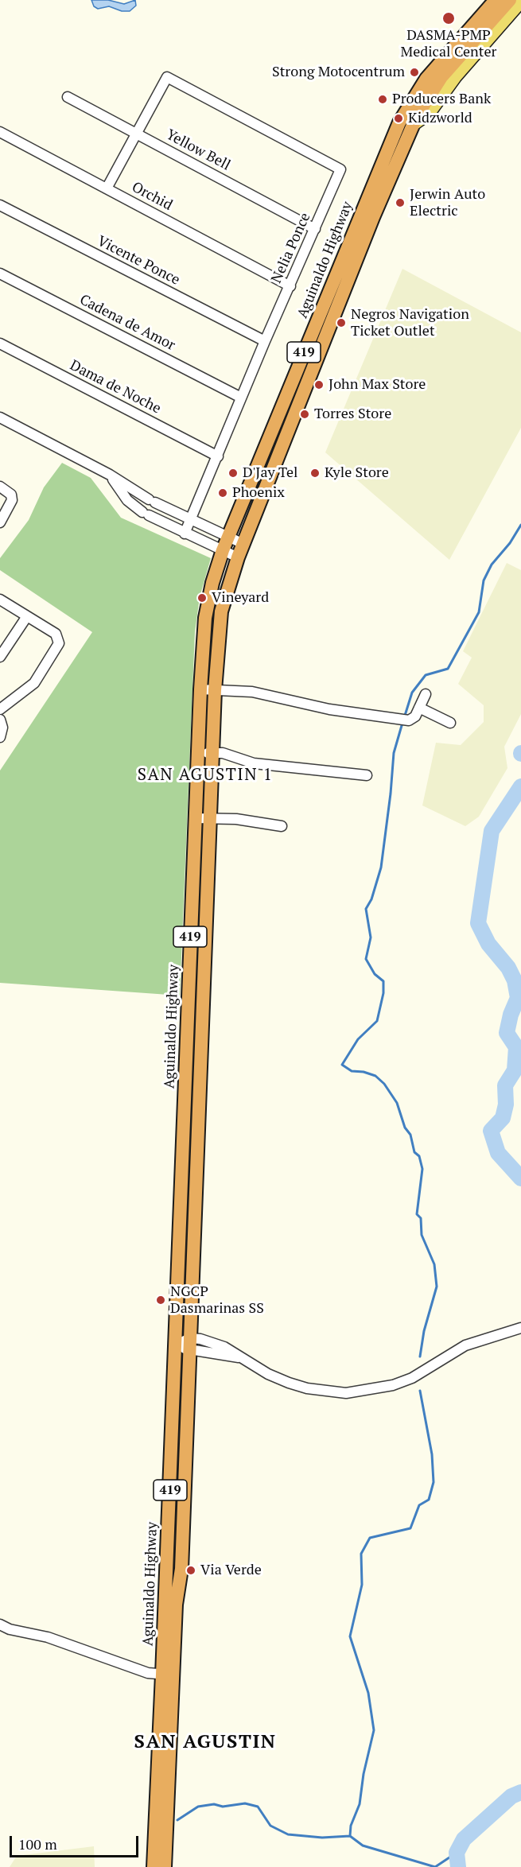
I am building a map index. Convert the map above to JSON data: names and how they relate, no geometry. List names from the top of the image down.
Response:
{
  "streets": {
    "highway": ["Aguinaldo Highway", "419"],
    "street": [
      "Yellow Bell",
      "Orchid",
      "Nelia Ponce",
      "Vicente Ponce",
      "Cadena de Amor",
      "Dama de Noche"
    ]
  },
  "crossings": [
    ["Yellow Bell", "Nelia Ponce"],
    ["Orchid", "Nelia Ponce"],
    ["Nelia Ponce", "Vicente Ponce"],
    ["Nelia Ponce", "Cadena de Amor"],
    ["Nelia Ponce", "Dama de Noche"]
  ],
  "districts": ["SAN AGUSTIN 1", "SAN AGUSTIN"],
  "places": [
    "DASMA-PMP Medical Center",
    "Strong Motocentrum",
    "Producers Bank",
    "Kidzworld",
    "Jerwin Auto Electric",
    "Negros Navigation Ticket Outlet",
    "John Max Store",
    "Torres Store",
    "D'Jay Tel",
    "Kyle Store",
    "Phoenix",
    "Vineyard",
    "NGCP Dasmarinas SS",
    "Via Verde"
  ],
  "scale_bar": "100 m"
}
